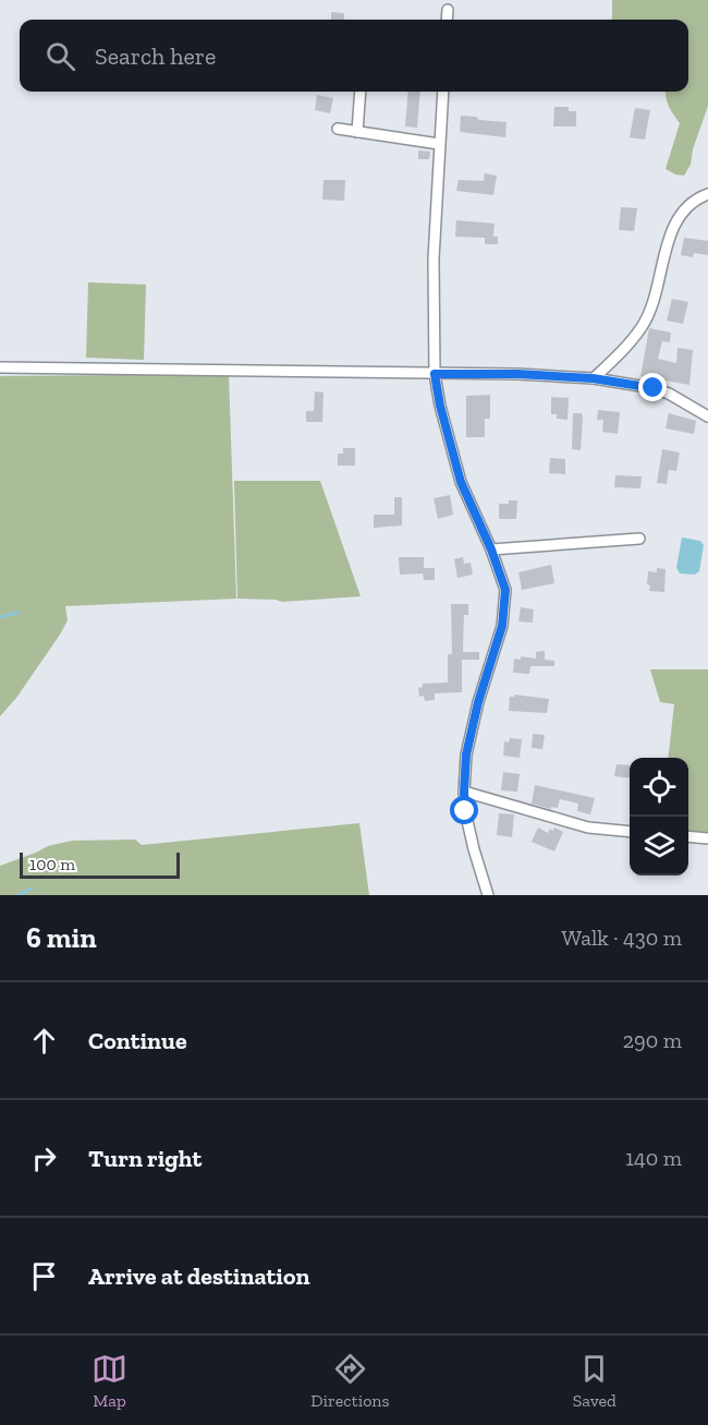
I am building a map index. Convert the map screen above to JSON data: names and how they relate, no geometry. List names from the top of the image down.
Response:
{
  "scale_bar": "100 m",
  "page": {
    "search": "Search here",
    "scale": "100 m",
    "heading": ["6 min", "Walk · 430 m"],
    "list": [
      ["Continue", "290 m"],
      ["Turn right", "140 m"],
      "Arrive at destination"
    ],
    "nav": ["Map", "Directions", "Saved"]
  }
}
